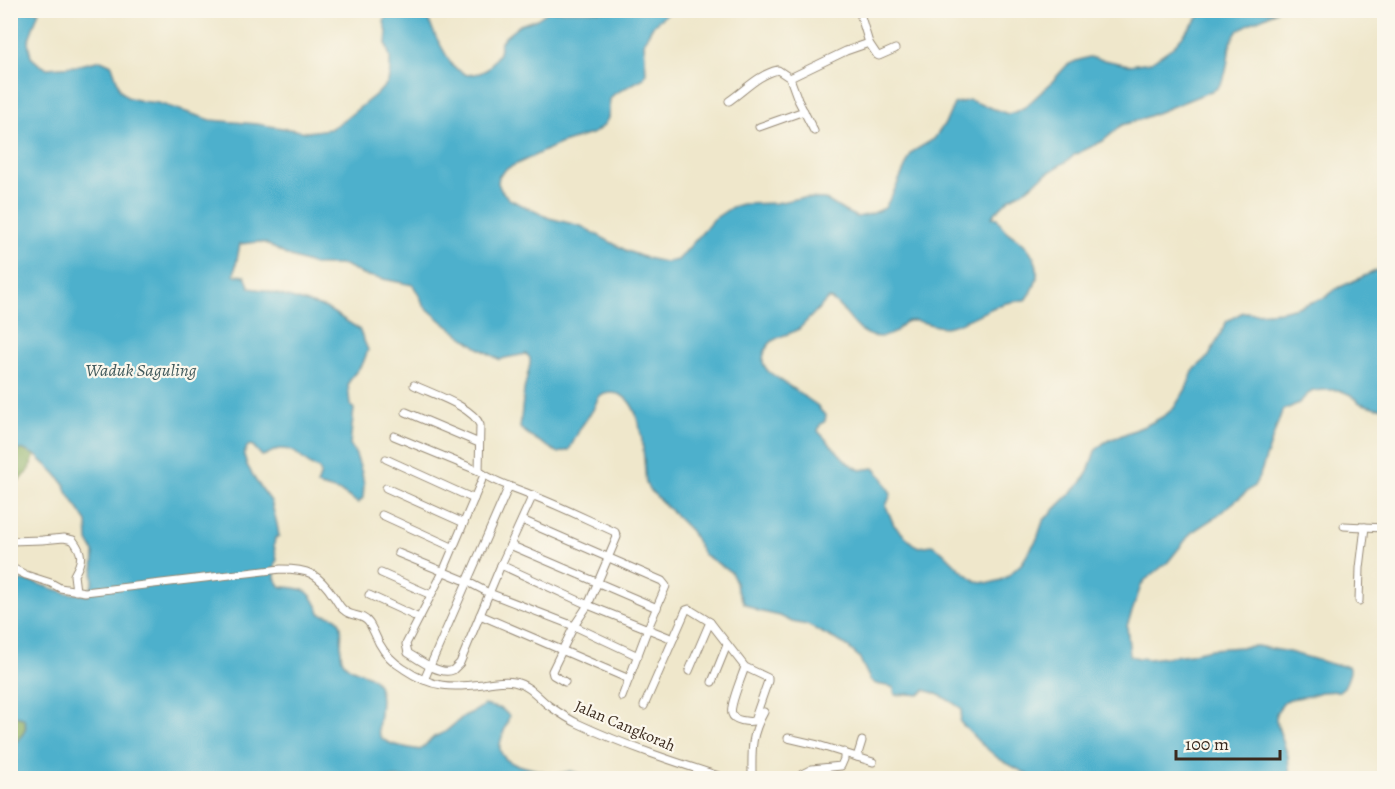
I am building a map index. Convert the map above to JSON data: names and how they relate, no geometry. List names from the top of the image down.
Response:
{
  "streets": {
    "street": ["Jalan Cangkorah"]
  },
  "water": ["Waduk Saguling"],
  "scale_bar": "100 m"
}
